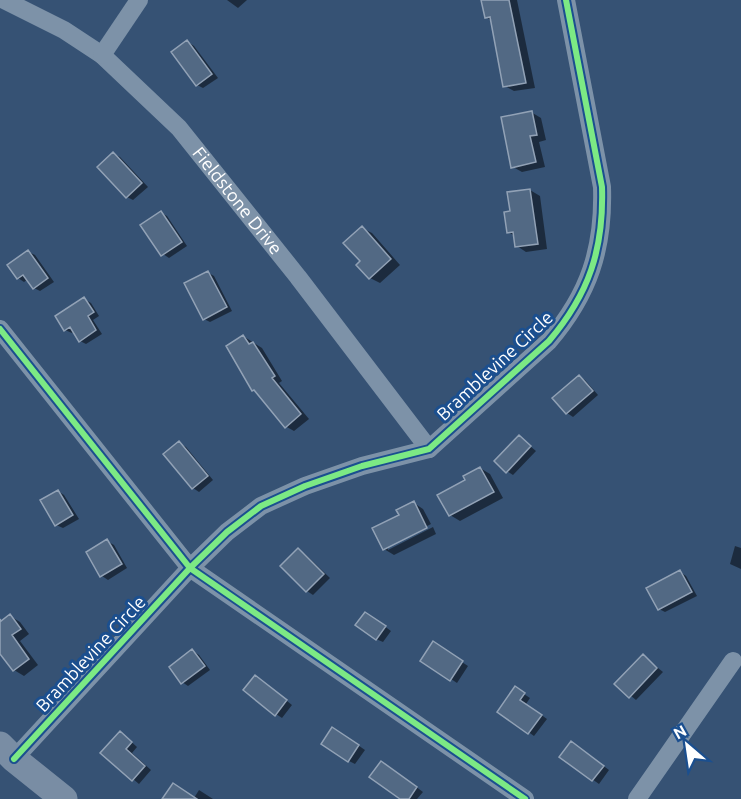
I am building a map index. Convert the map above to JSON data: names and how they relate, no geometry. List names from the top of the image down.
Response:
{
  "streets": {
    "street": ["Fieldstone Drive", "Bramblevine Circle"]
  },
  "crossings": [
    ["Fieldstone Drive", "Bramblevine Circle"]
  ],
  "north": "top left"
}
